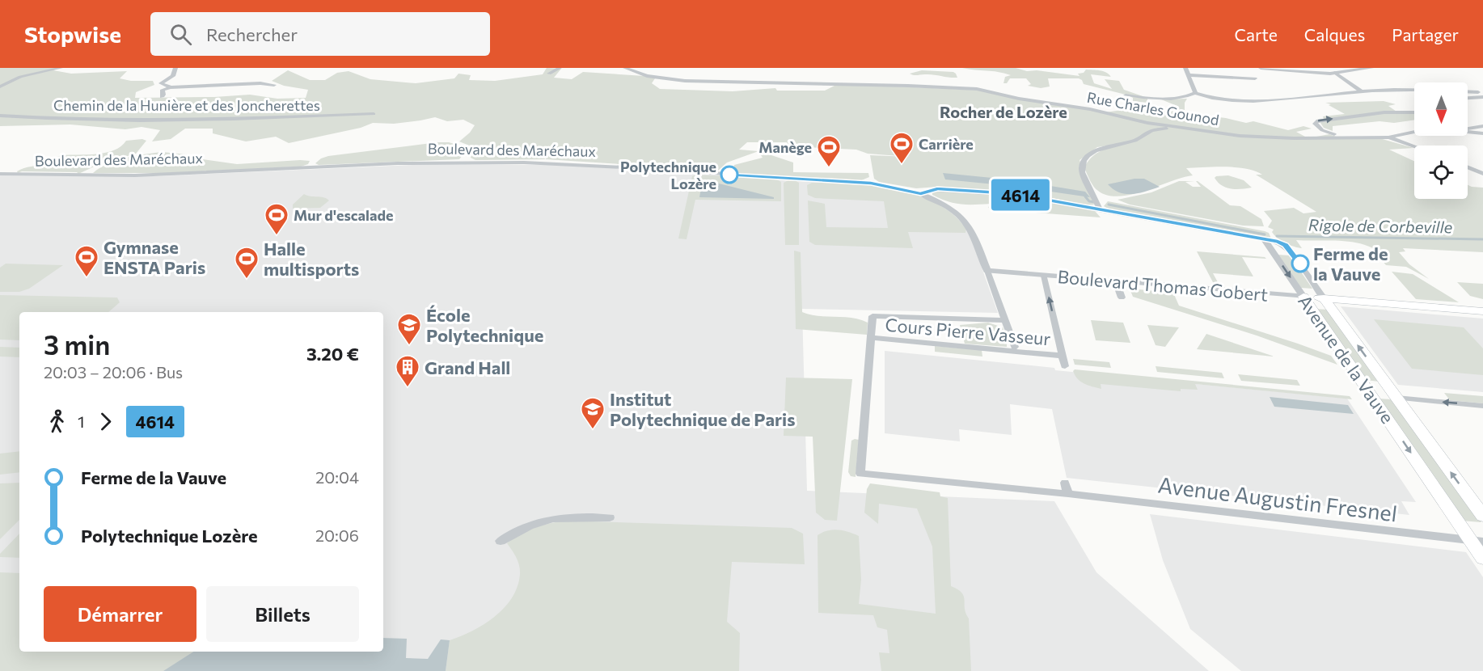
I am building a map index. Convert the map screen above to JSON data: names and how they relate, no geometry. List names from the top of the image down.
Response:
{
  "streets": {
    "main road": ["Boulevard Thomas Gobert", "Avenue de la Vauve"],
    "street": [
      "Chemin de la Hunière et des Joncherettes",
      "Rue Charles Gounod",
      "Boulevard des Maréchaux",
      "Cours Pierre Vasseur",
      "Avenue Augustin Fresnel"
    ]
  },
  "crossings": [
    ["Boulevard des Maréchaux", "Boulevard Thomas Gobert"],
    ["Boulevard Thomas Gobert", "Avenue de la Vauve"],
    ["Cours Pierre Vasseur", "Avenue Augustin Fresnel"],
    ["Avenue de la Vauve", "Avenue Augustin Fresnel"]
  ],
  "districts": ["Rocher de Lozère"],
  "water": ["Rigole de Corbeville"],
  "places": {
    "sports": [
      "Carrière",
      "Manège",
      "Mur d'escalade",
      "Gymnase ENSTA Paris",
      "Halle multisports"
    ],
    "other": ["Polytechnique Lozère", "Ferme de la Vauve"],
    "school or university": ["École Polytechnique", "Institut Polytechnique de Paris"],
    "building": ["Grand Hall"]
  },
  "lines": ["bus line 4614"],
  "north": "bottom",
  "page": {
    "header": "Stopwise",
    "search": "Rechercher",
    "nav": ["Carte", "Calques", "Partager"],
    "on_map": "4614",
    "heading": ["3 min", "20:03 – 20:06 · Bus", "3.20 €"],
    "legs": ["1", "4614"],
    "list": [
      {
        "name": "Ferme de la Vauve",
        "value": "20:04"
      },
      {
        "name": "Polytechnique Lozère",
        "value": "20:06"
      }
    ],
    "buttons": ["Démarrer", "Billets"]
  }
}
